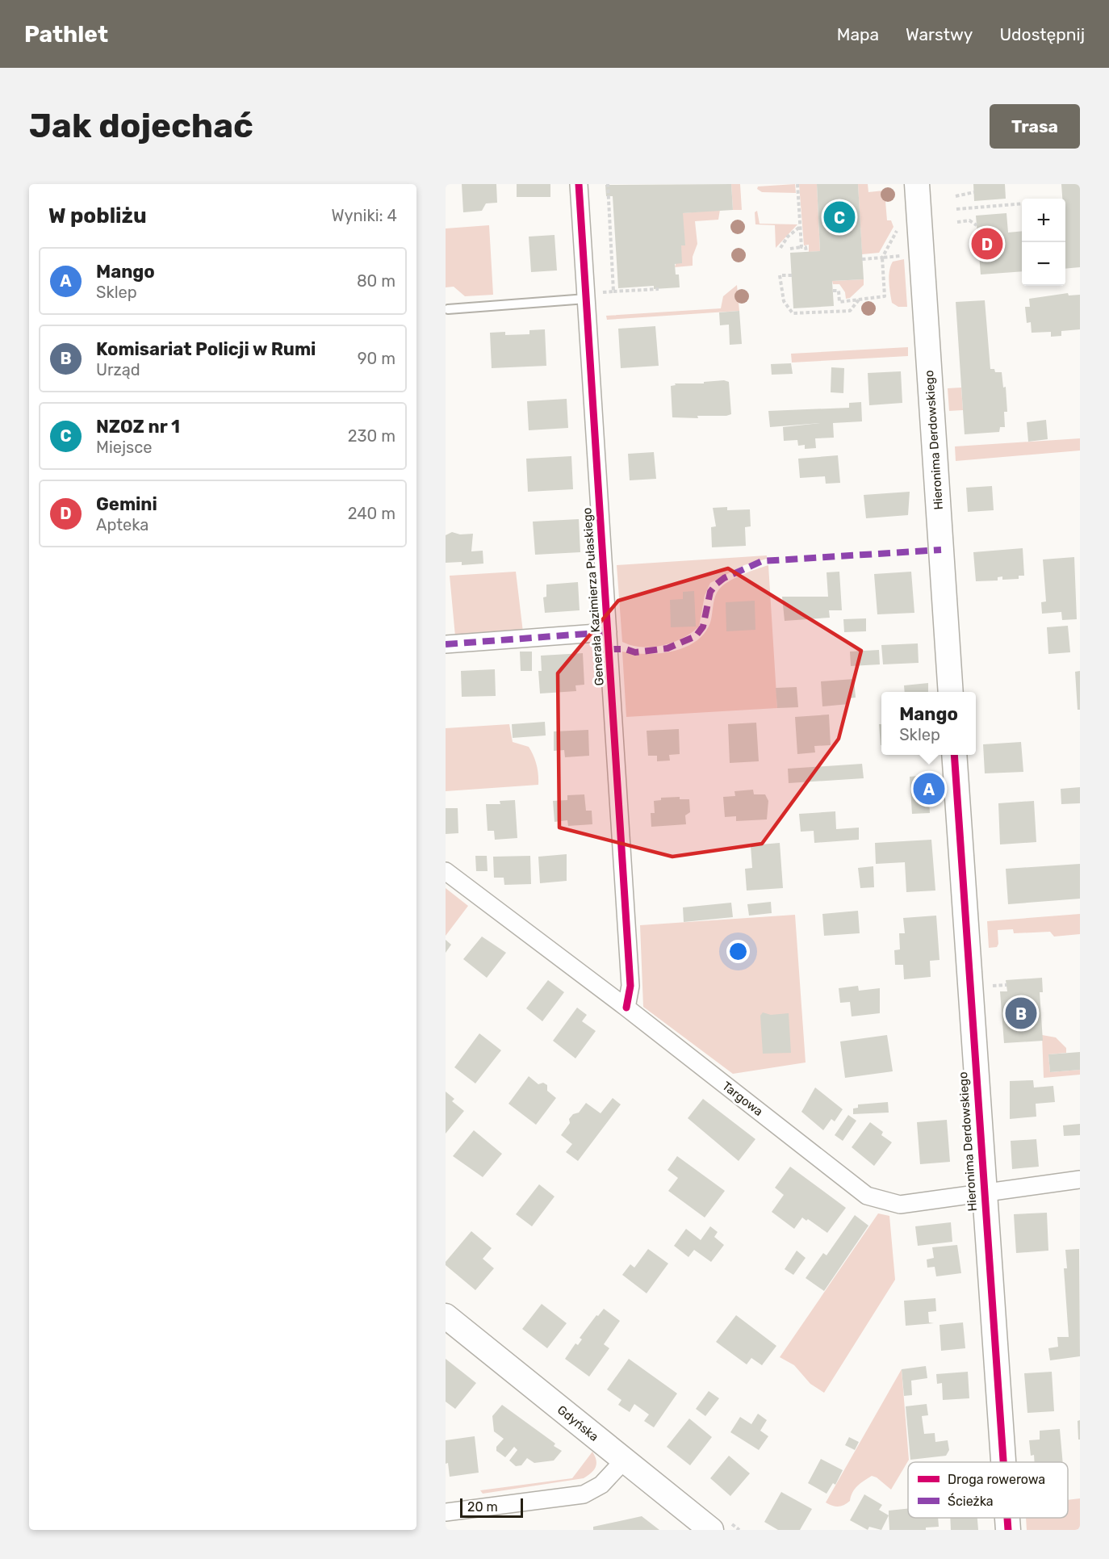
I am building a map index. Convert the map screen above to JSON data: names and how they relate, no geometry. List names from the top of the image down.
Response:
{
  "streets": {
    "street": [
      "Hieronima Derdowskiego",
      "Generała Kazimierza Pułaskiego",
      "Targowa",
      "Gdyńska"
    ]
  },
  "crossings": [
    ["Hieronima Derdowskiego", "Targowa"],
    ["Generała Kazimierza Pułaskiego", "Targowa"]
  ],
  "legend": ["Droga rowerowa", "Ścieżka"],
  "scale_bar": "20 m",
  "page": {
    "header": "Pathlet",
    "nav": ["Mapa", "Warstwy", "Udostępnij"],
    "buttons": "Trasa",
    "title": "Jak dojechać",
    "heading": ["W pobliżu", "Wyniki: 4"],
    "map_buttons": ["+", "−"],
    "pins": [
      "C",
      "D",
      "A",
      "B"
    ],
    "list": [
      {
        "mark": "A",
        "name": "Mango",
        "note": "Sklep",
        "value": "80 m"
      },
      {
        "mark": "B",
        "name": "Komisariat Policji w Rumi",
        "note": "Urząd",
        "value": "90 m"
      },
      {
        "mark": "C",
        "name": "NZOZ nr 1",
        "note": "Miejsce",
        "value": "230 m"
      },
      {
        "mark": "D",
        "name": "Gemini",
        "note": "Apteka",
        "value": "240 m"
      }
    ],
    "popup": ["Mango", "Sklep"],
    "scale": "20 m"
  }
}
